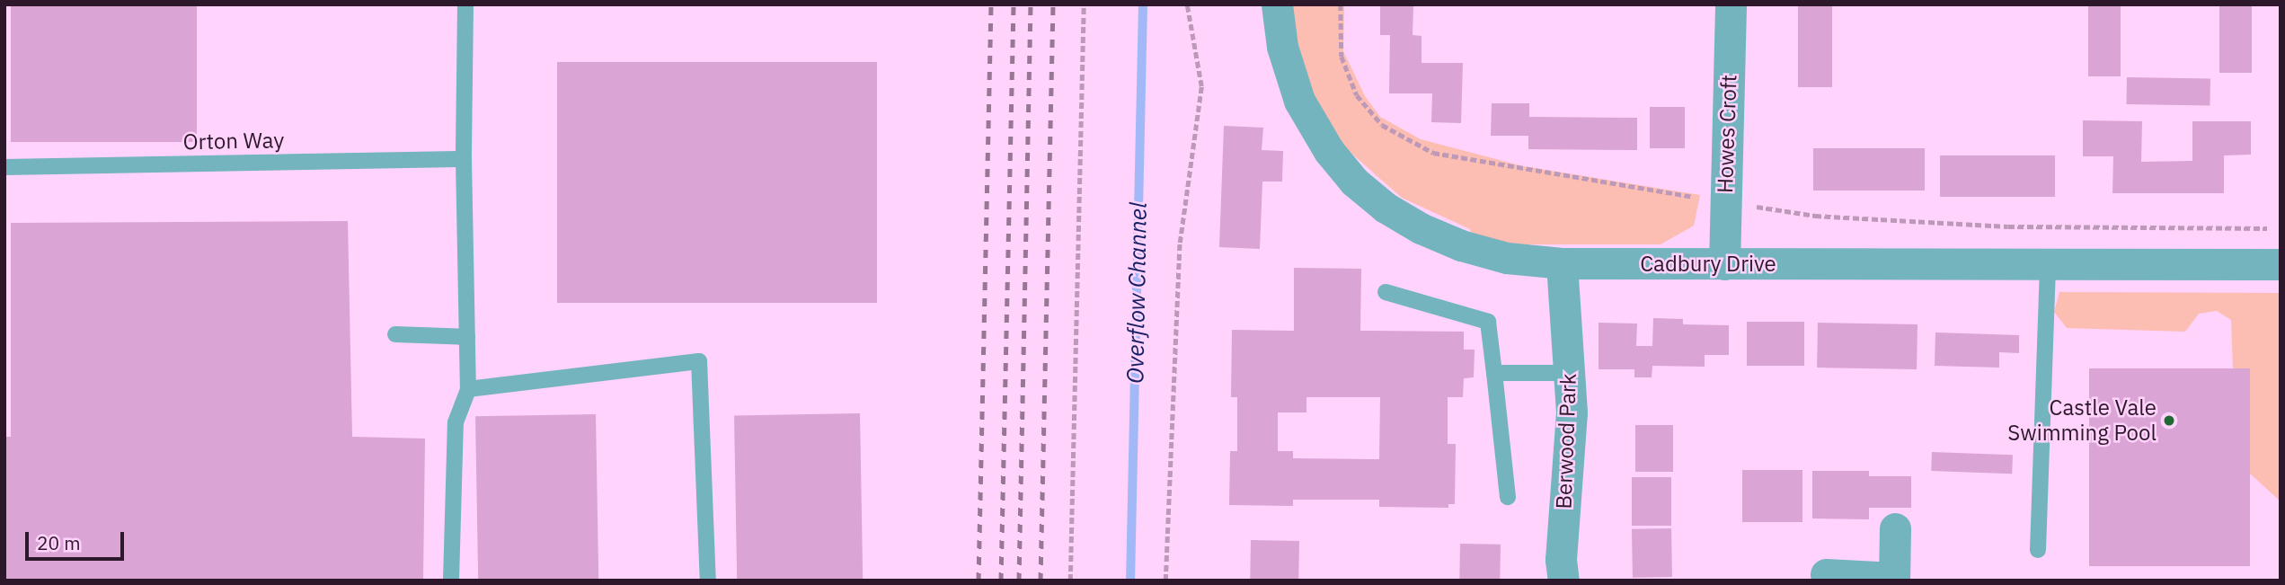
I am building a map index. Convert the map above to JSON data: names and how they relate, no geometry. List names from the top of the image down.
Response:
{
  "streets": {
    "street": ["Howes Croft", "Cadbury Drive", "Berwood Park"],
    "lane": ["Orton Way"]
  },
  "crossings": [
    ["Howes Croft", "Cadbury Drive"],
    ["Cadbury Drive", "Berwood Park"]
  ],
  "water": ["Overflow Channel"],
  "places": ["Castle Vale Swimming Pool"],
  "scale_bar": "20 m"
}
